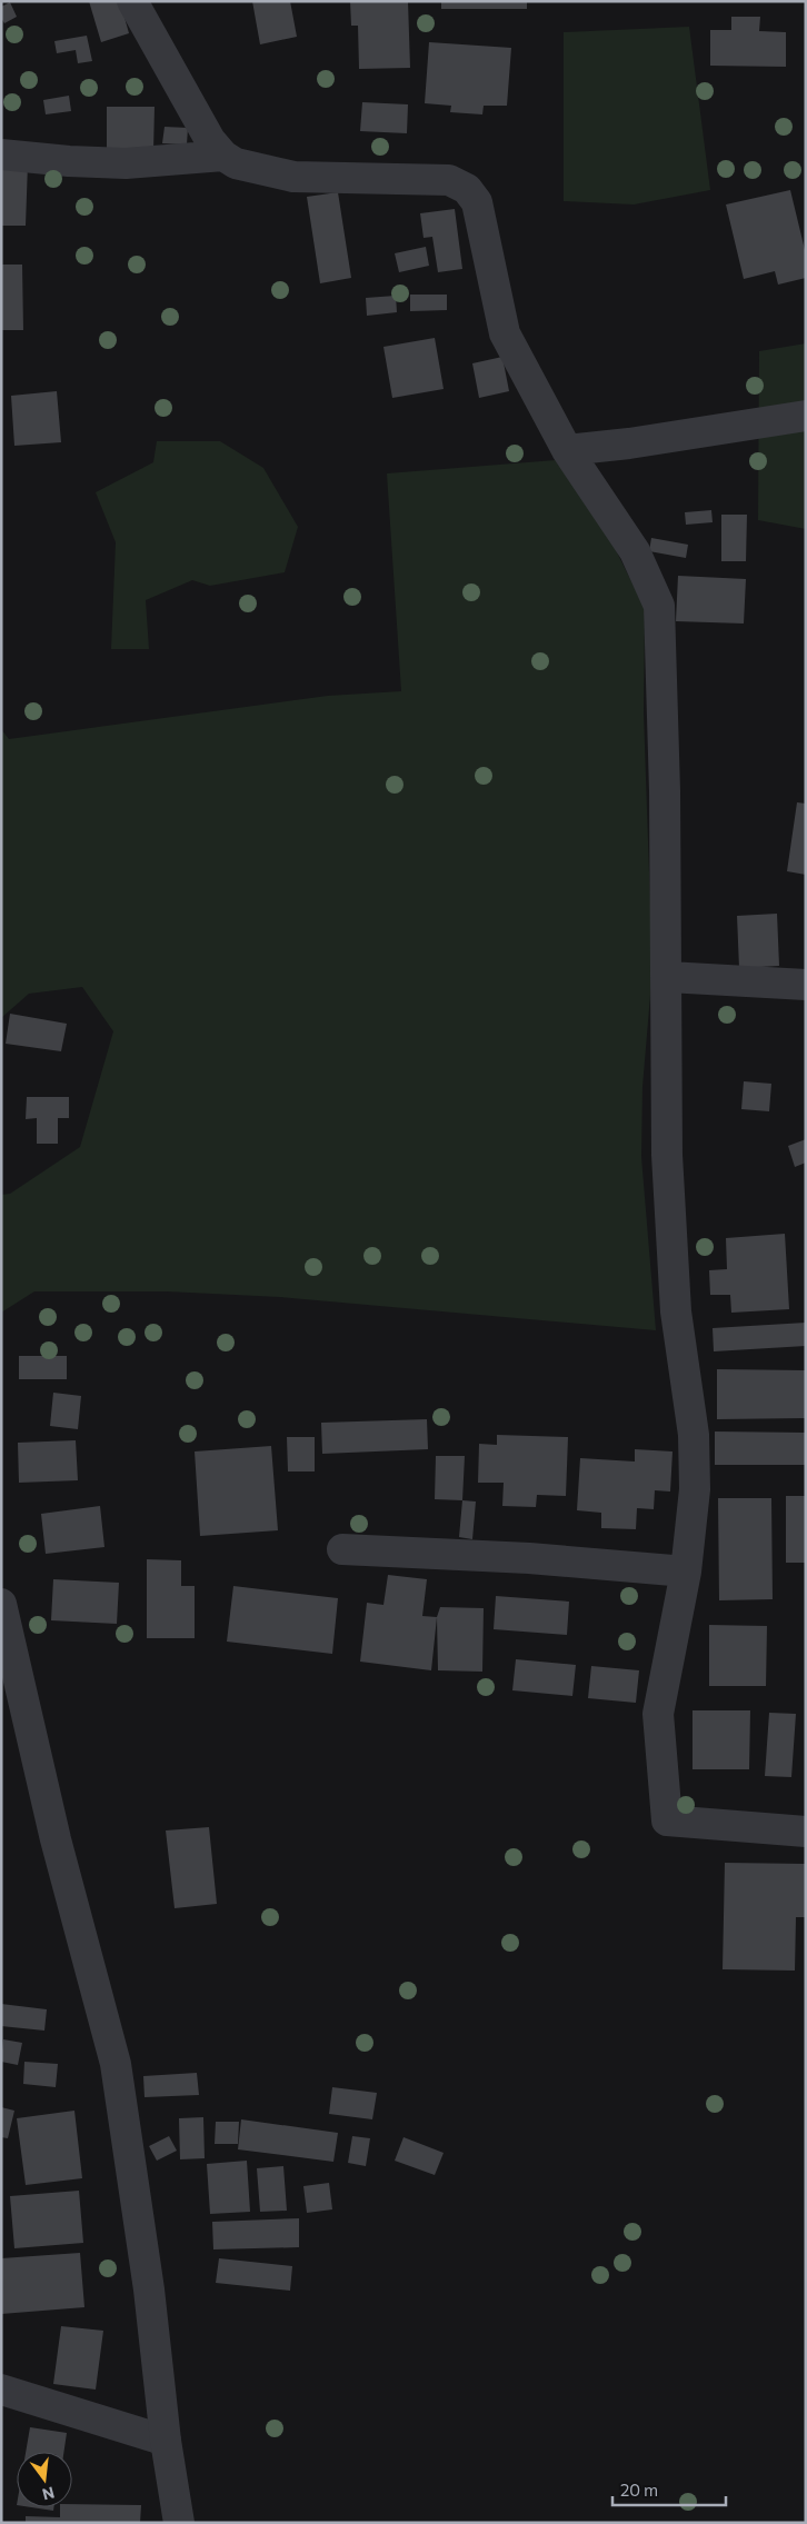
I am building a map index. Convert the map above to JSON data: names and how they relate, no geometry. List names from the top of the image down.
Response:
{
  "scale_bar": "20 m",
  "north": "bottom"
}
